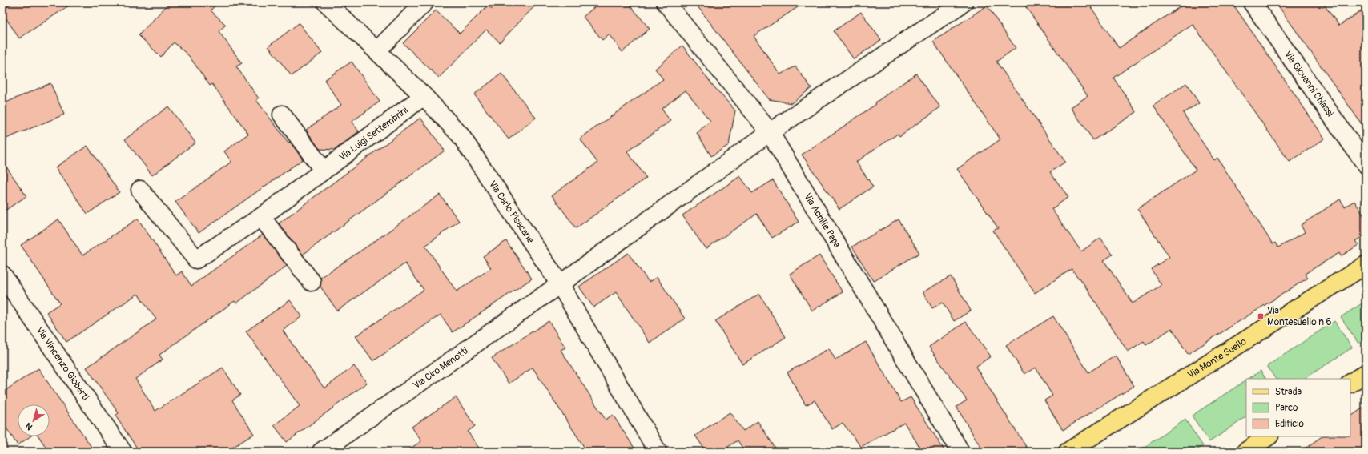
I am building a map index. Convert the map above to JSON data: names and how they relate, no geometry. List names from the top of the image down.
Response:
{
  "streets": {
    "main road": ["Via Monte Suello"],
    "street": [
      "Via Giovanni Chiassi",
      "Via Luigi Settembrini",
      "Via Carlo Pisacane",
      "Via Achille Papa",
      "Via Vincenzo Gioberti",
      "Via Ciro Menotti"
    ]
  },
  "crossings": [
    ["Via Luigi Settembrini", "Via Carlo Pisacane"],
    ["Via Carlo Pisacane", "Via Ciro Menotti"],
    ["Via Achille Papa", "Via Ciro Menotti"]
  ],
  "places": {
    "transit": ["Via Montesuello n 6"]
  },
  "legend": ["Strada", "Parco", "Edificio"],
  "north": "bottom left"
}
